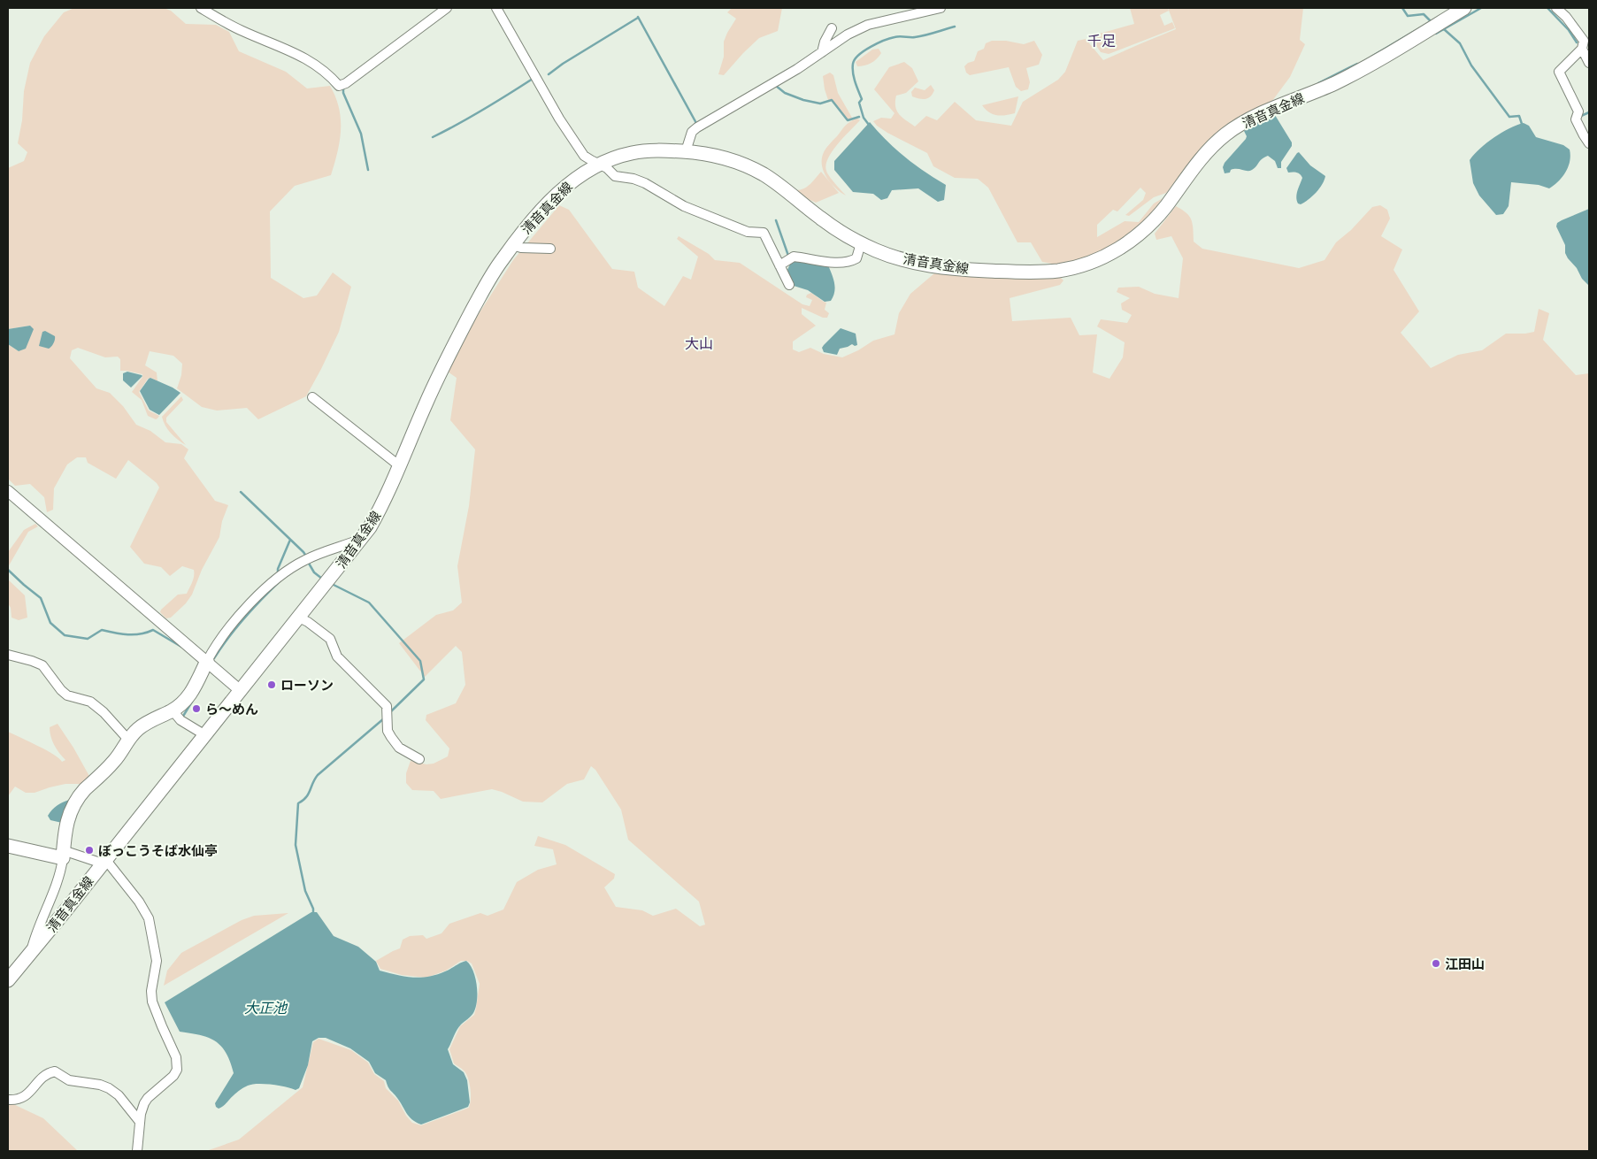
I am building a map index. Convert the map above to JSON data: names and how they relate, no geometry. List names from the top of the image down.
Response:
{
  "streets": {
    "main road": ["清音真金線"]
  },
  "districts": ["千足", "大山"],
  "water": ["大正池"],
  "places": [
    "ローソン",
    "ら～めん",
    "ぼっこうそば水仙亭",
    "江田山"
  ]
}
